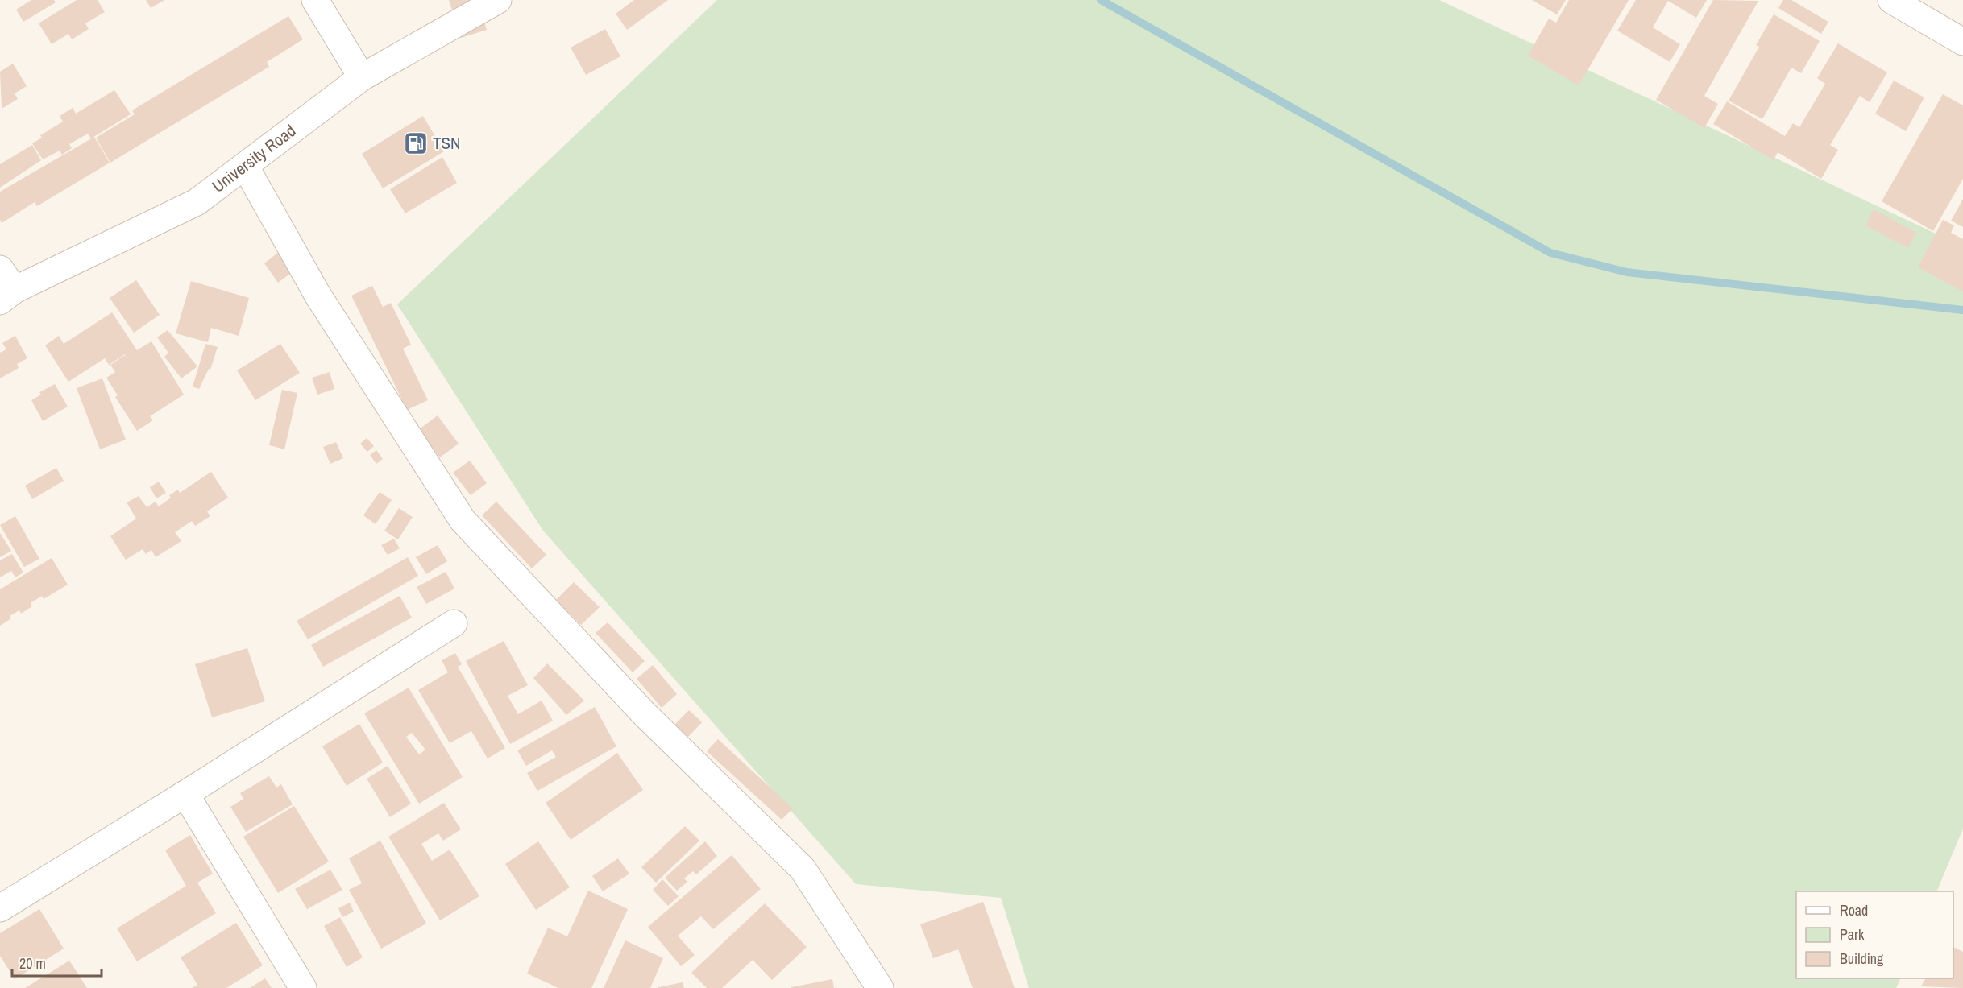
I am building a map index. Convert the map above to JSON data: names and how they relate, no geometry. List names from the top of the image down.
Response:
{
  "streets": {
    "street": ["University Road"]
  },
  "places": {
    "fuel station": ["TSN"]
  },
  "legend": ["Road", "Park", "Building"],
  "scale_bar": "20 m"
}
